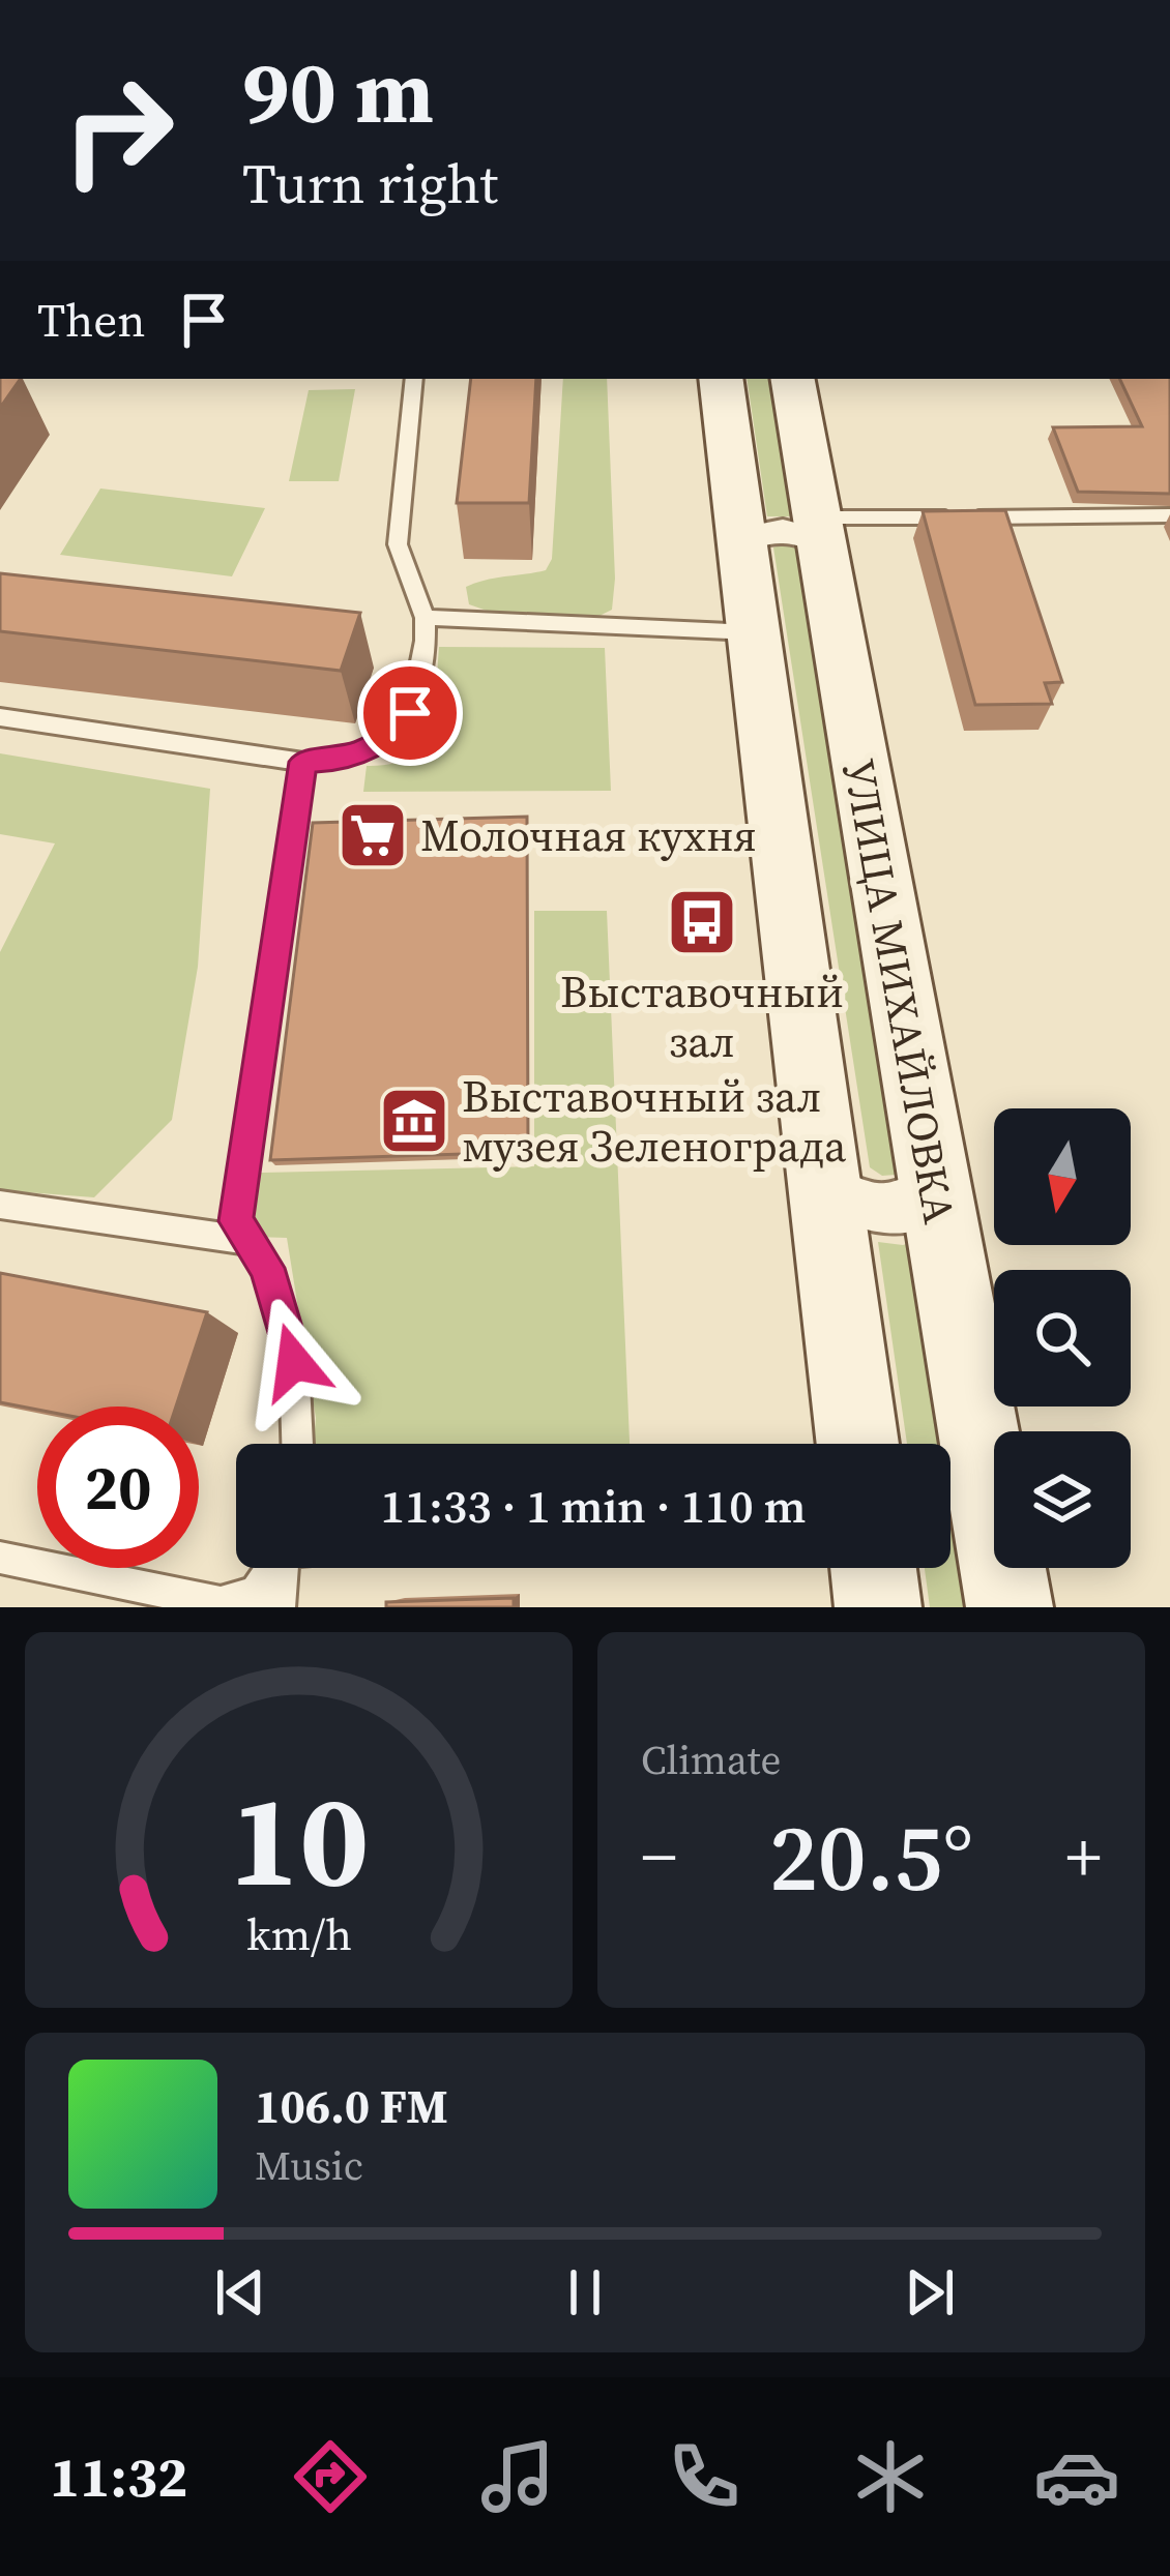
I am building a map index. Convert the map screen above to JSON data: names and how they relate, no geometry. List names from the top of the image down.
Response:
{
  "streets": {
    "main road": ["УЛИЦА МИХАЙЛОВКА"]
  },
  "places": {
    "supermarket": ["Молочная кухня"],
    "bus stop": ["Выставочный зал"],
    "museum": ["Выставочный зал музея Зеленограда"]
  },
  "north": "bottom",
  "page": {
    "turn": ["90 m", "Turn right"],
    "then": "Then",
    "limit": "20",
    "trip": "11:33 · 1 min · 110 m",
    "tile": "Climate",
    "heat": ["−", "20.5°", "+"],
    "song": ["106.0 FM", "Music"],
    "tabs": "11:32",
    "gauge": ["10", "km/h"]
  }
}
